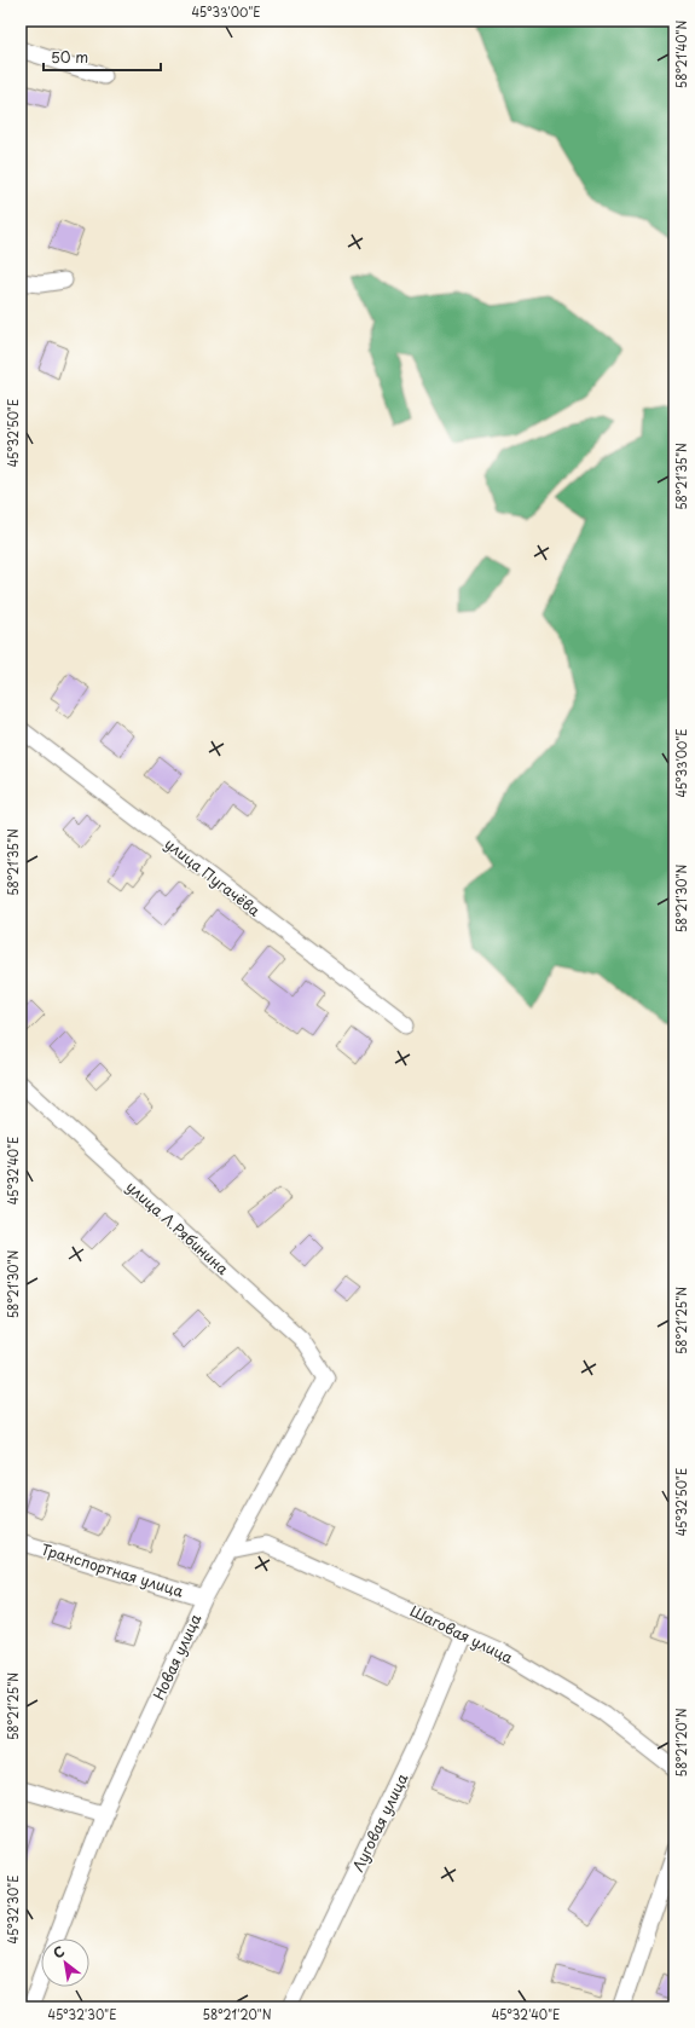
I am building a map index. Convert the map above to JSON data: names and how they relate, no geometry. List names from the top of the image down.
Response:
{
  "streets": {
    "street": [
      "улица Пугачёва",
      "улица Л.Рябинина",
      "Транспортная улица",
      "Шаговая улица",
      "Новая улица",
      "Луговая улица"
    ]
  },
  "crossings": [
    ["улица Л.Рябинина", "Новая улица"],
    ["Транспортная улица", "Новая улица"],
    ["Шаговая улица", "Новая улица"],
    ["Шаговая улица", "Луговая улица"]
  ],
  "scale_bar": "50 m",
  "north": "top left",
  "coordinates": [
    "45°33'00\"E",
    "58°21'40\"N",
    "45°32'50\"E",
    "58°21'35\"N",
    "58°21'30\"N",
    "45°32'40\"E",
    "58°21'25\"N",
    "58°21'20\"N",
    "45°32'30\"E"
  ]
}
